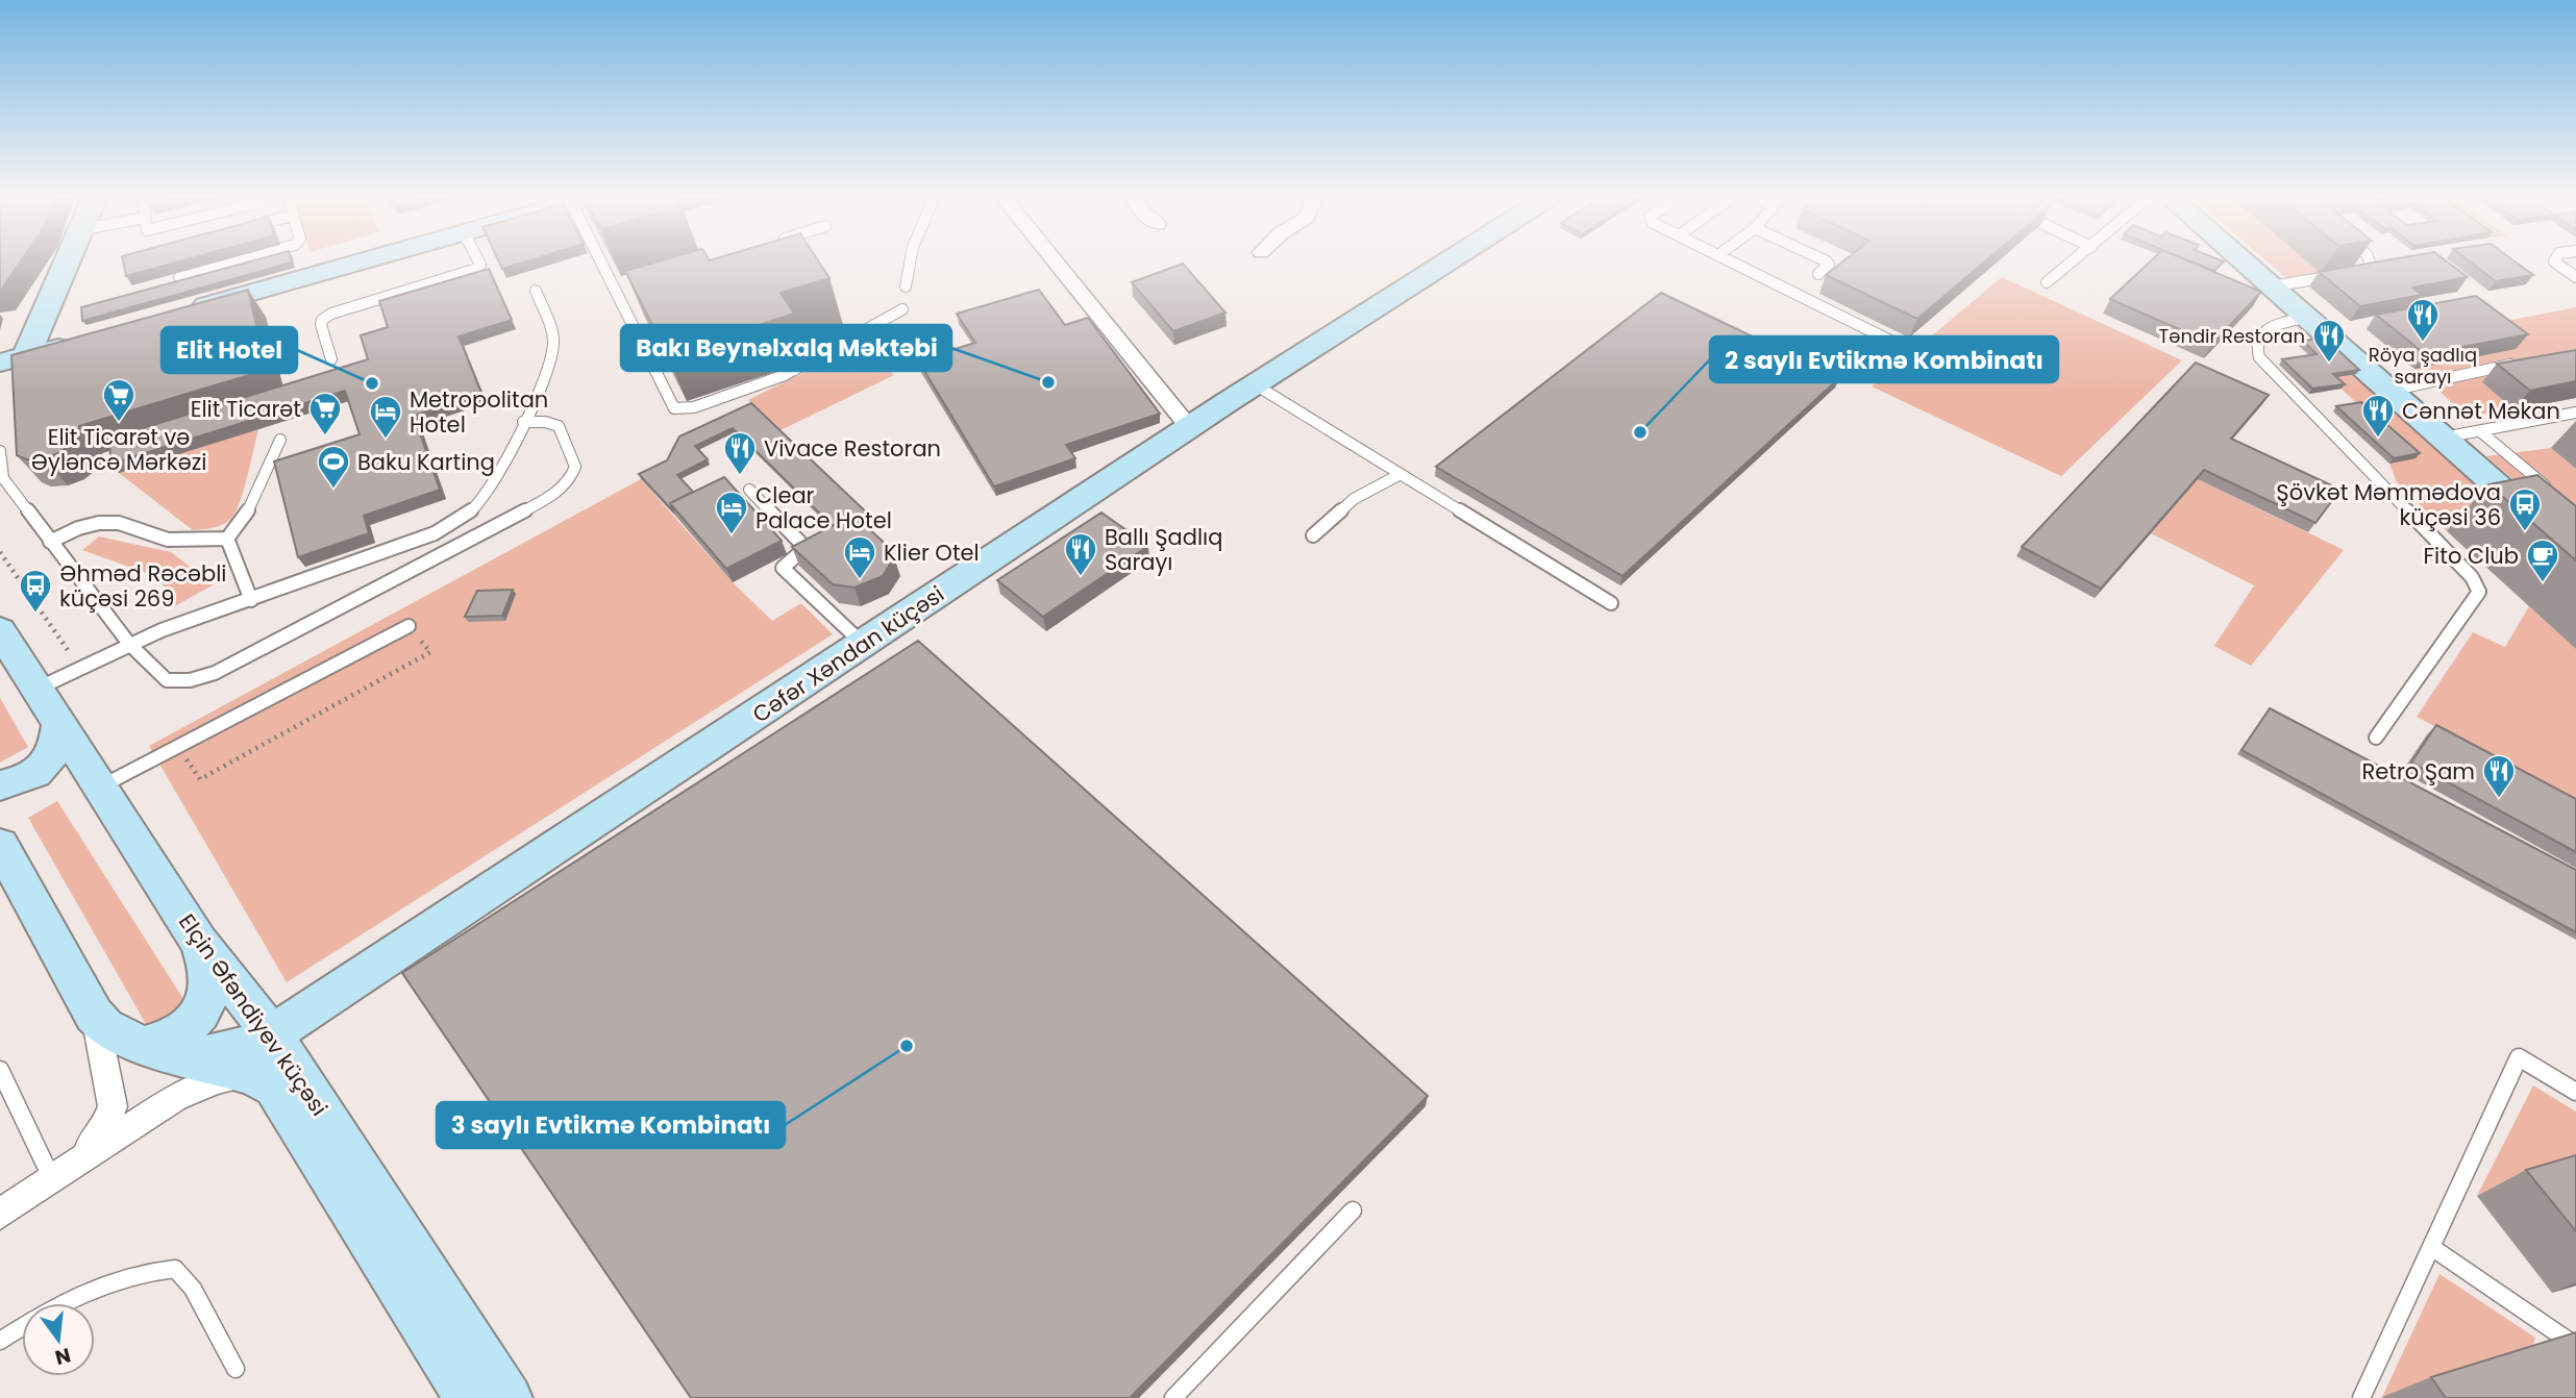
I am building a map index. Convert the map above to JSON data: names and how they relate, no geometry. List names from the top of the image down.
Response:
{
  "streets": {
    "main road": ["Cəfər Xəndan küçəsi", "Elçin Əfəndiyev küçəsi"]
  },
  "crossings": [
    ["Cəfər Xəndan küçəsi", "Elçin Əfəndiyev küçəsi"]
  ],
  "places": {
    "restaurant": [
      "Röya şadlıq sarayı",
      "Təndir Restoran",
      "Cənnət Məkan",
      "Vivace Restoran",
      "Ballı Şadlıq Sarayı",
      "Retro Şam"
    ],
    "other": [
      "Bakı Beynəlxalq Məktəbi",
      "Elit Hotel",
      "2 saylı Evtikmə Kombinatı",
      "3 saylı Evtikmə Kombinatı"
    ],
    "supermarket": ["Elit Ticarət və Əyləncə Mərkəzi", "Elit Ticarət"],
    "hotel": ["Metropolitan Hotel", "Clear Palace Hotel", "Klier Otel"],
    "sports": ["Baku Karting"],
    "bus stop": ["Şövkət Məmmədova küçəsi 36", "Əhməd Rəcəbli küçəsi 269"],
    "cafe": ["Fito Club"]
  },
  "north": "bottom"
}
